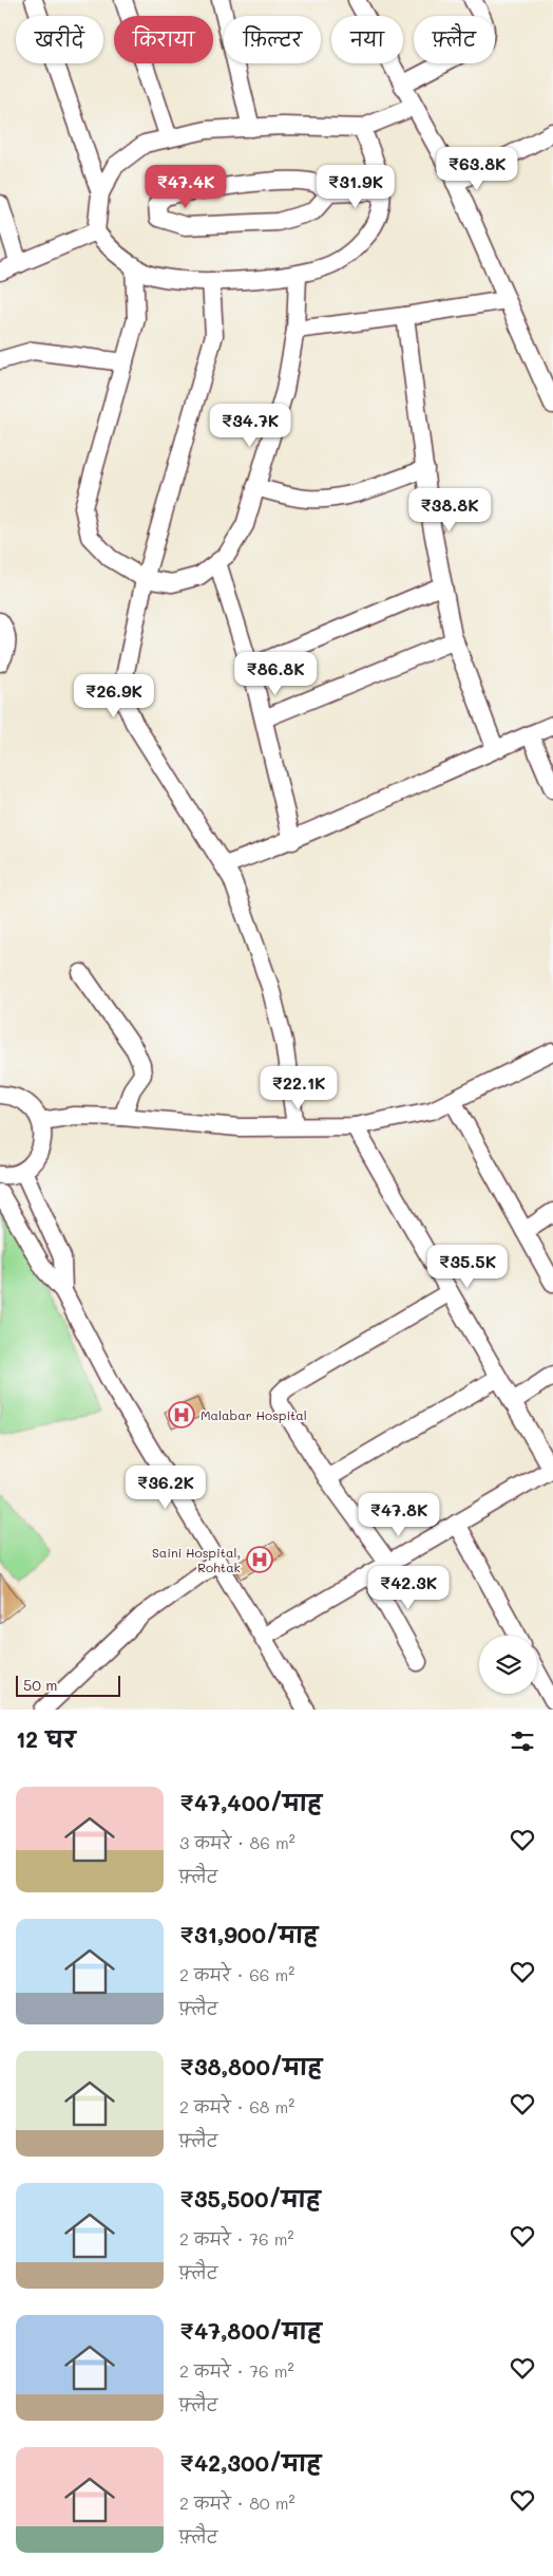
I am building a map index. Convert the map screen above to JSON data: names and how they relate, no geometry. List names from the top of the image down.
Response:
{
  "places": {
    "hospital": ["Malabar Hospital", "Saini Hospital, Rohtak"]
  },
  "scale_bar": "50 m",
  "page": {
    "chip": [
      "खरीदें",
      "किराया",
      "फ़िल्टर",
      "नया",
      "फ़्लैट"
    ],
    "price": [
      "₹63.8K",
      "₹47.4K",
      "₹31.9K",
      "₹34.7K",
      "₹38.8K",
      "₹86.8K",
      "₹26.9K",
      "₹22.1K",
      "₹35.5K",
      "₹36.2K",
      "₹47.8K",
      "₹42.3K"
    ],
    "scale": "50 m",
    "heading": "12 घर",
    "list": [
      {
        "name": "₹47,400/माह",
        "note": "3 कमरे · 86 m² · फ़्लैट"
      },
      {
        "name": "₹31,900/माह",
        "note": "2 कमरे · 66 m² · फ़्लैट"
      },
      {
        "name": "₹38,800/माह",
        "note": "2 कमरे · 68 m² · फ़्लैट"
      },
      {
        "name": "₹35,500/माह",
        "note": "2 कमरे · 76 m² · फ़्लैट"
      },
      {
        "name": "₹47,800/माह",
        "note": "2 कमरे · 76 m² · फ़्लैट"
      },
      {
        "name": "₹42,300/माह",
        "note": "2 कमरे · 80 m² · फ़्लैट"
      }
    ]
  }
}
